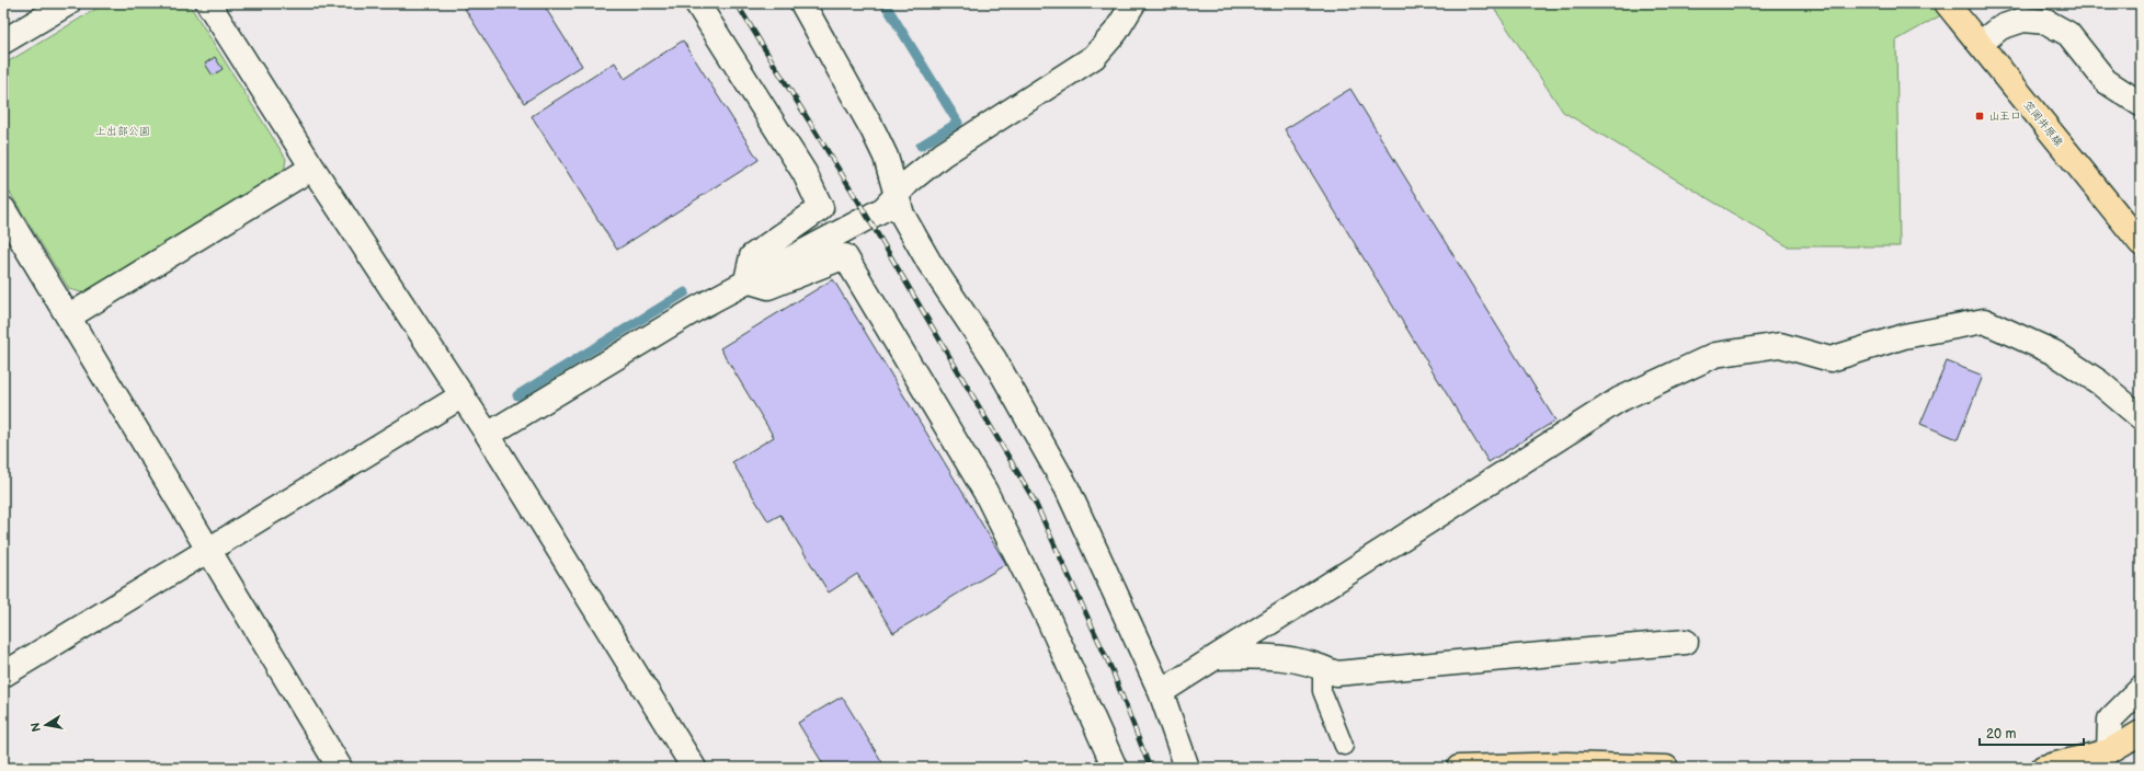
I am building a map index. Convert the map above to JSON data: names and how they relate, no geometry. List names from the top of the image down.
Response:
{
  "streets": {
    "main road": ["笠岡井原線"]
  },
  "parks": ["上出部公園"],
  "places": {
    "transit": ["山王口"]
  },
  "scale_bar": "20 m",
  "north": "left"
}
